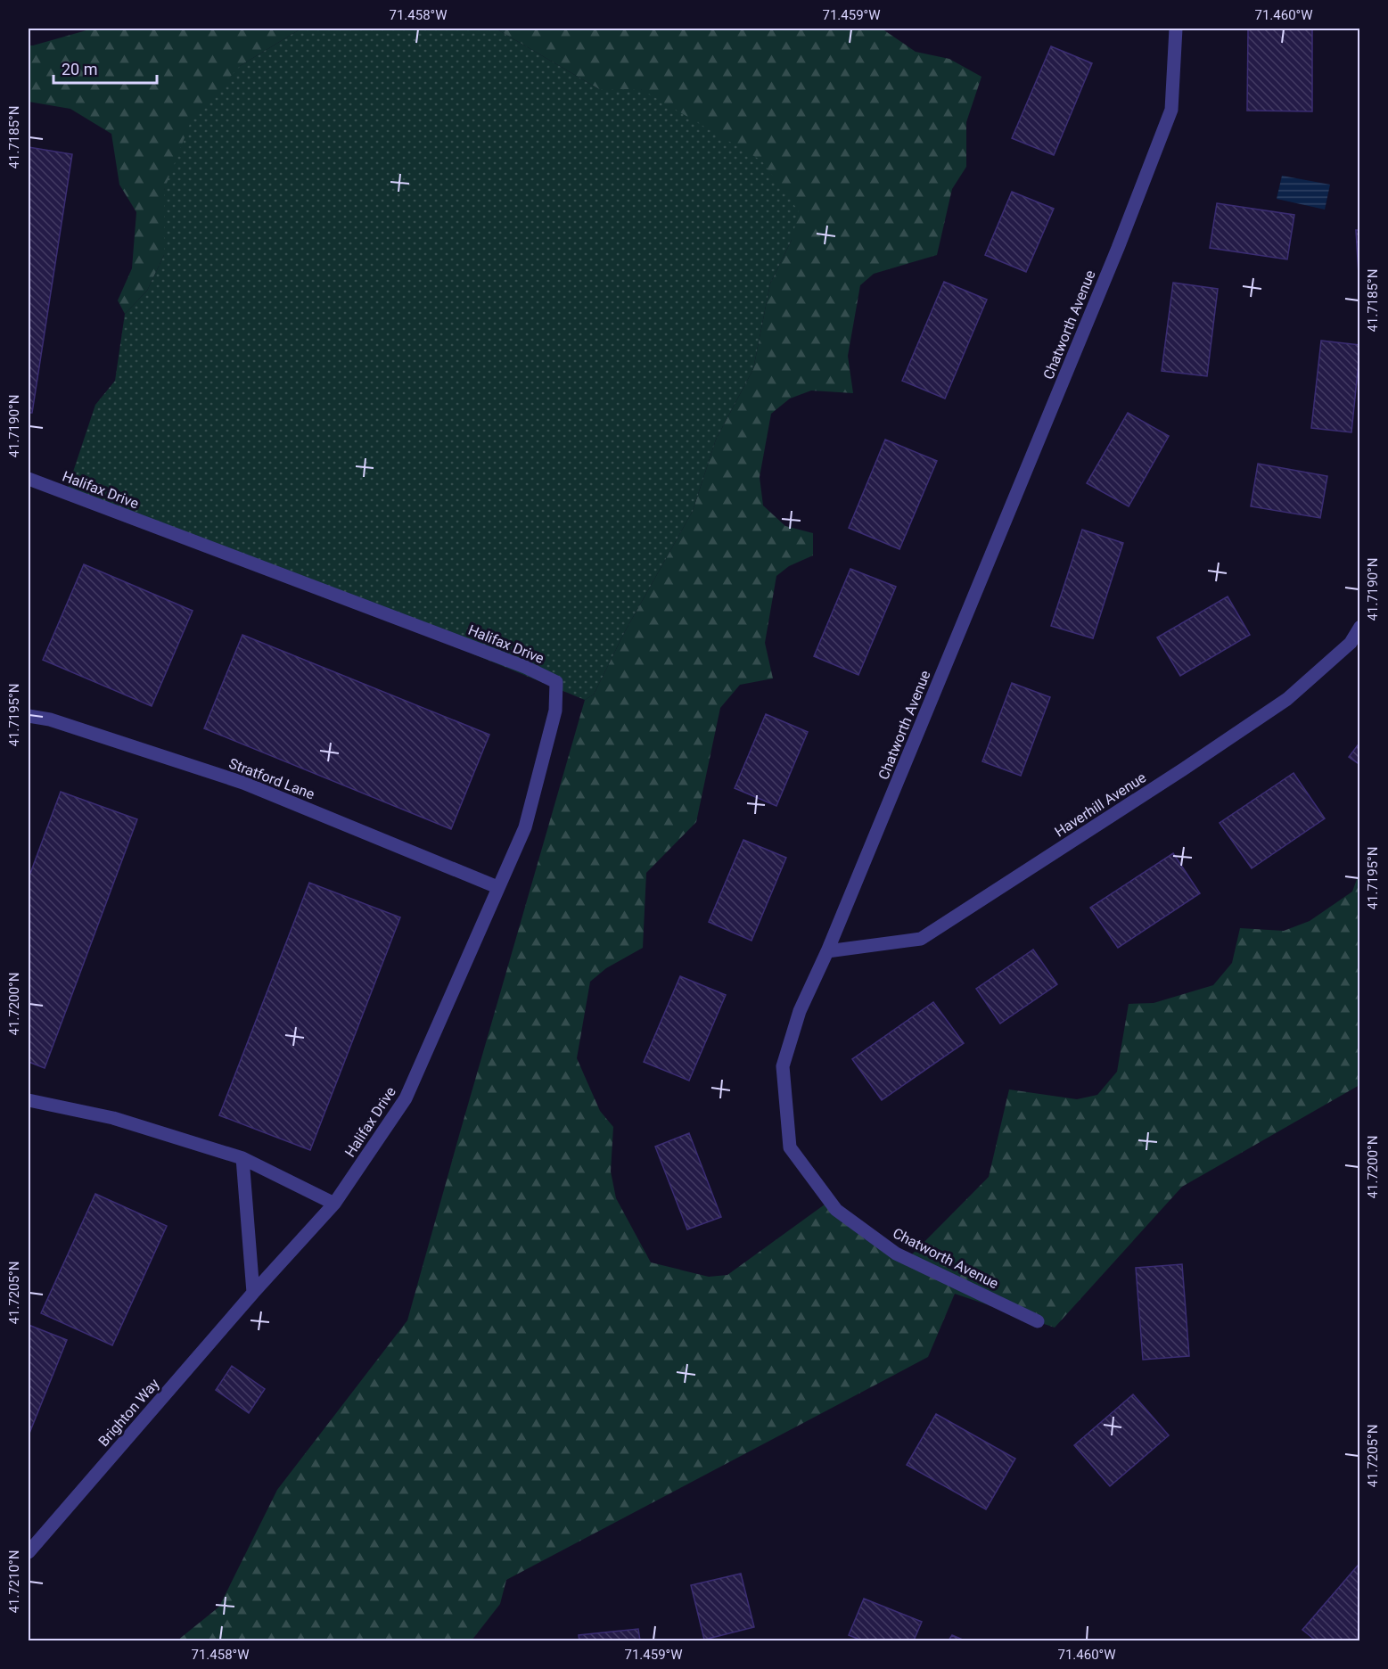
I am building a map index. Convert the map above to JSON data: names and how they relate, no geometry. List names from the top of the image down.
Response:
{
  "streets": {
    "street": [
      "Chatworth Avenue",
      "Halifax Drive",
      "Stratford Lane",
      "Haverhill Avenue",
      "Brighton Way"
    ]
  },
  "crossings": [
    ["Chatworth Avenue", "Haverhill Avenue"],
    ["Halifax Drive", "Stratford Lane"],
    ["Halifax Drive", "Brighton Way"]
  ],
  "scale_bar": "20 m",
  "coordinates": [
    "71.458°W",
    "71.459°W",
    "71.460°W",
    "41.7185°N",
    "41.7190°N",
    "41.7195°N",
    "41.7200°N",
    "41.7205°N",
    "41.7210°N"
  ]
}
